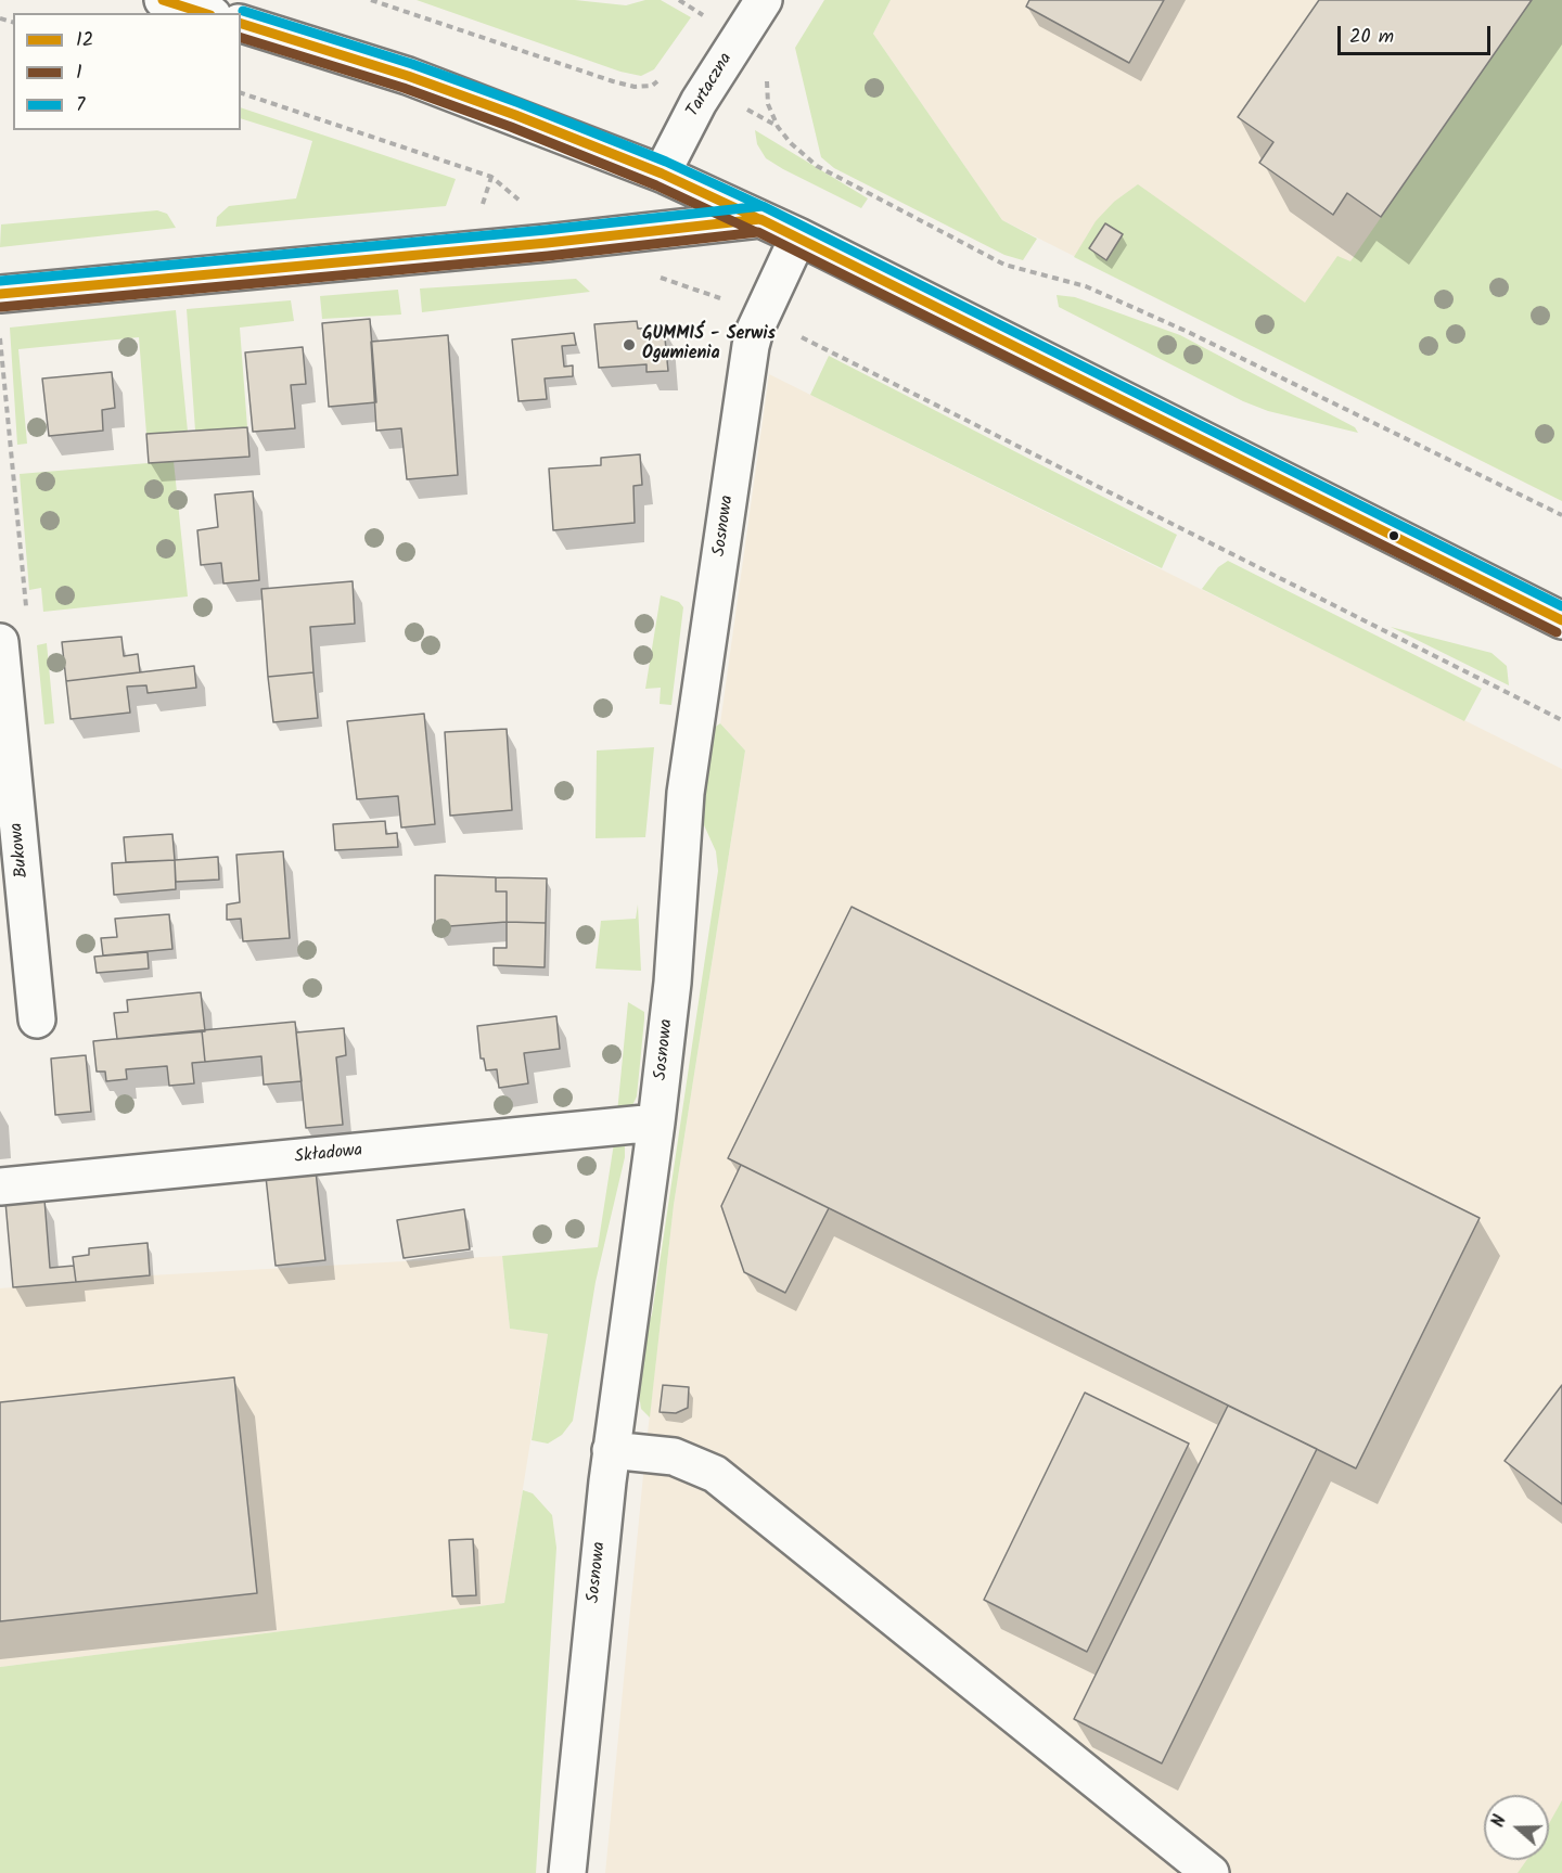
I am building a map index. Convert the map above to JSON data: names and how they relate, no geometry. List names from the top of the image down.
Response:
{
  "streets": {
    "street": [
      "Tartaczna",
      "Sosnowa",
      "Bukowa",
      "Składowa"
    ]
  },
  "crossings": [
    ["Sosnowa", "Składowa"]
  ],
  "places": ["GUMMIŚ - Serwis Ogumienia"],
  "lines": ["transit line 12", "transit line 7", "transit line 1"],
  "legend": ["12", "1", "7"],
  "scale_bar": "20 m",
  "north": "left"
}
